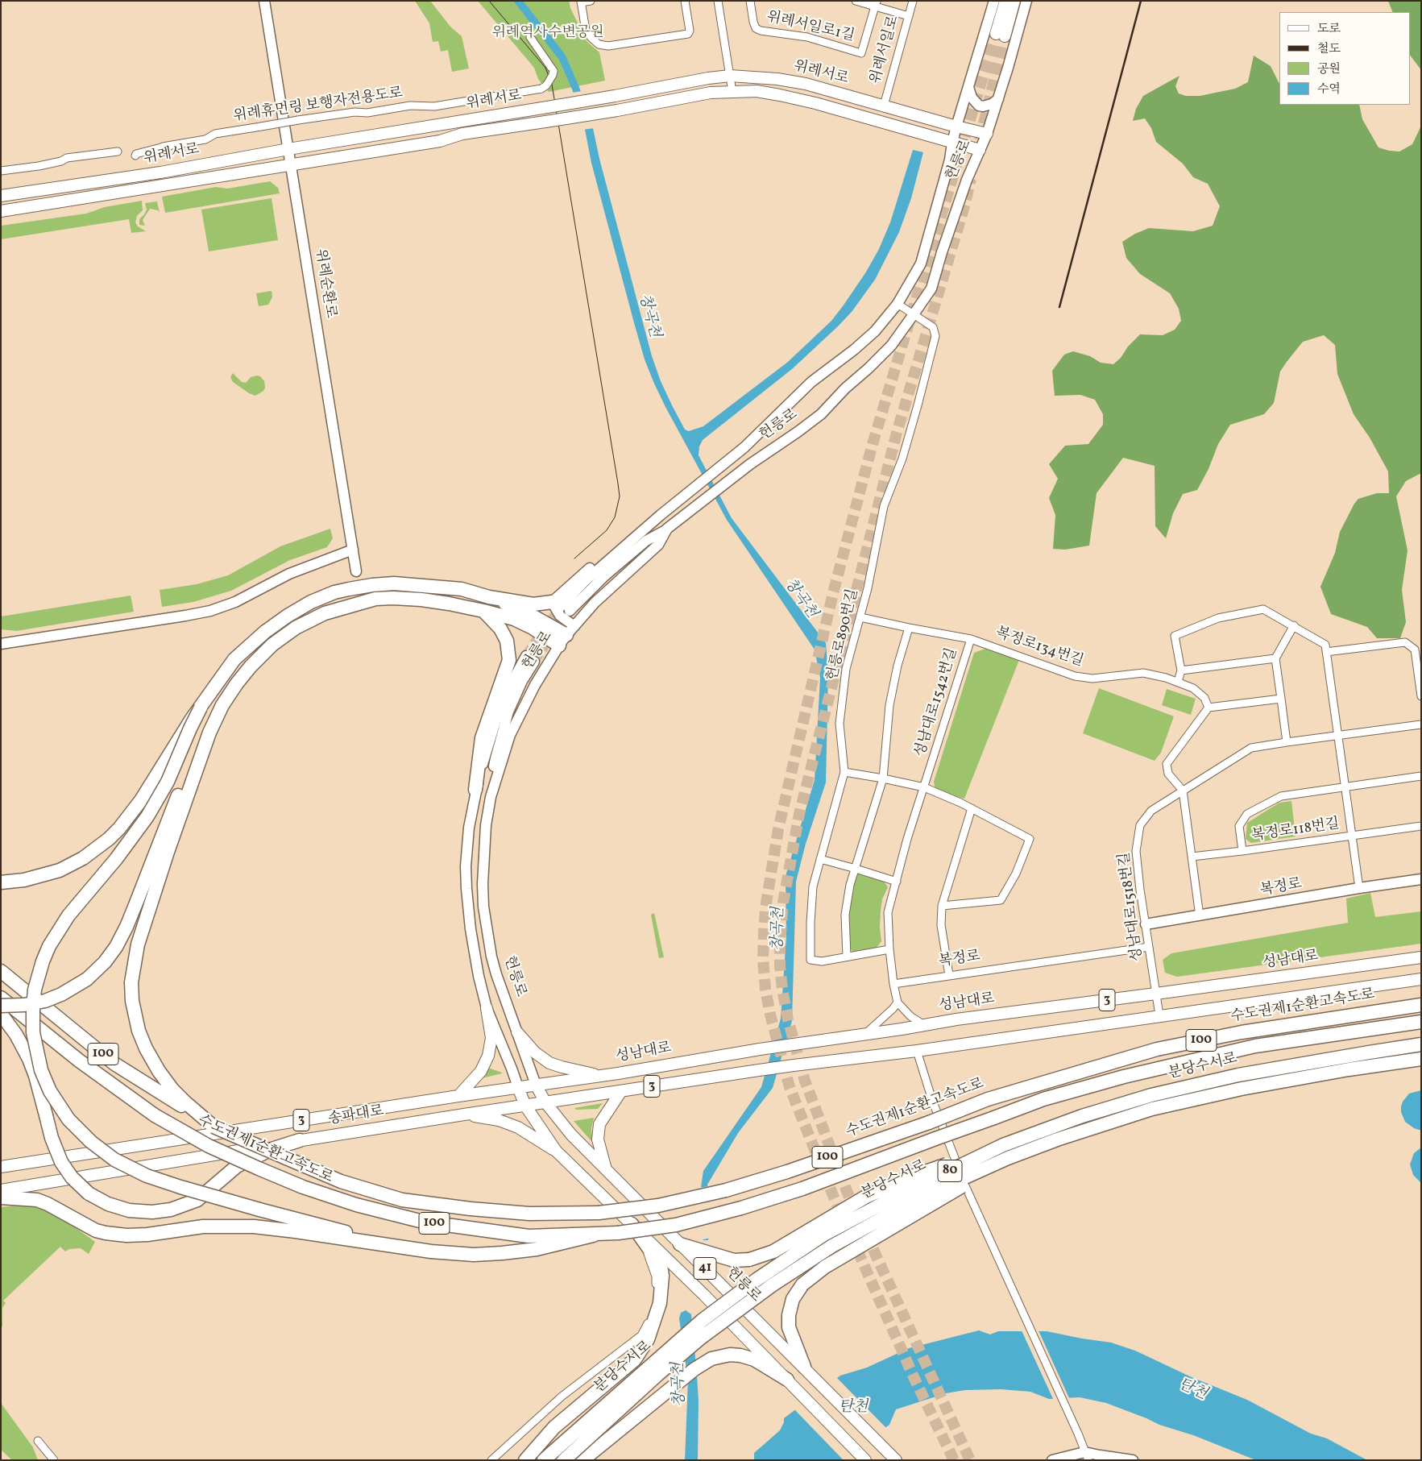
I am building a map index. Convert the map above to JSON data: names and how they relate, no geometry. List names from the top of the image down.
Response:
{
  "streets": {
    "highway": [
      "수도권제1순환고속도로",
      "100",
      "분당수서로",
      "80"
    ],
    "main road": [
      "위례서로",
      "헌릉로",
      "위례순환로",
      "복정로",
      "성남대로",
      "3",
      "송파대로",
      "41"
    ],
    "street": [
      "위례서일로1길",
      "위례서일로",
      "위례휴먼링 보행자전용도로",
      "헌릉로890번길",
      "복정로134번길",
      "성남대로1542번길",
      "복정로118번길",
      "성남대로1518번길"
    ]
  },
  "crossings": [
    ["위례서일로", "위례서로"],
    ["위례서로", "헌릉로"],
    ["위례서로", "위례순환로"],
    ["헌릉로", "헌릉로890번길"],
    ["헌릉로", "성남대로"],
    ["헌릉로", "3"],
    ["헌릉로", "41"],
    ["헌릉로890번길", "성남대로1542번길"],
    ["복정로134번길", "성남대로1542번길"],
    ["성남대로1542번길", "복정로"],
    ["복정로118번길", "복정로"],
    ["복정로", "성남대로1518번길"],
    ["성남대로1518번길", "성남대로"],
    ["성남대로1518번길", "3"],
    ["성남대로", "송파대로"],
    ["3", "송파대로"],
    ["3", "41"],
    ["송파대로", "41"]
  ],
  "water": ["창곡천", "탄천"],
  "parks": ["위례역사수변공원"],
  "legend": [
    "도로",
    "철도",
    "공원",
    "수역"
  ]
}
